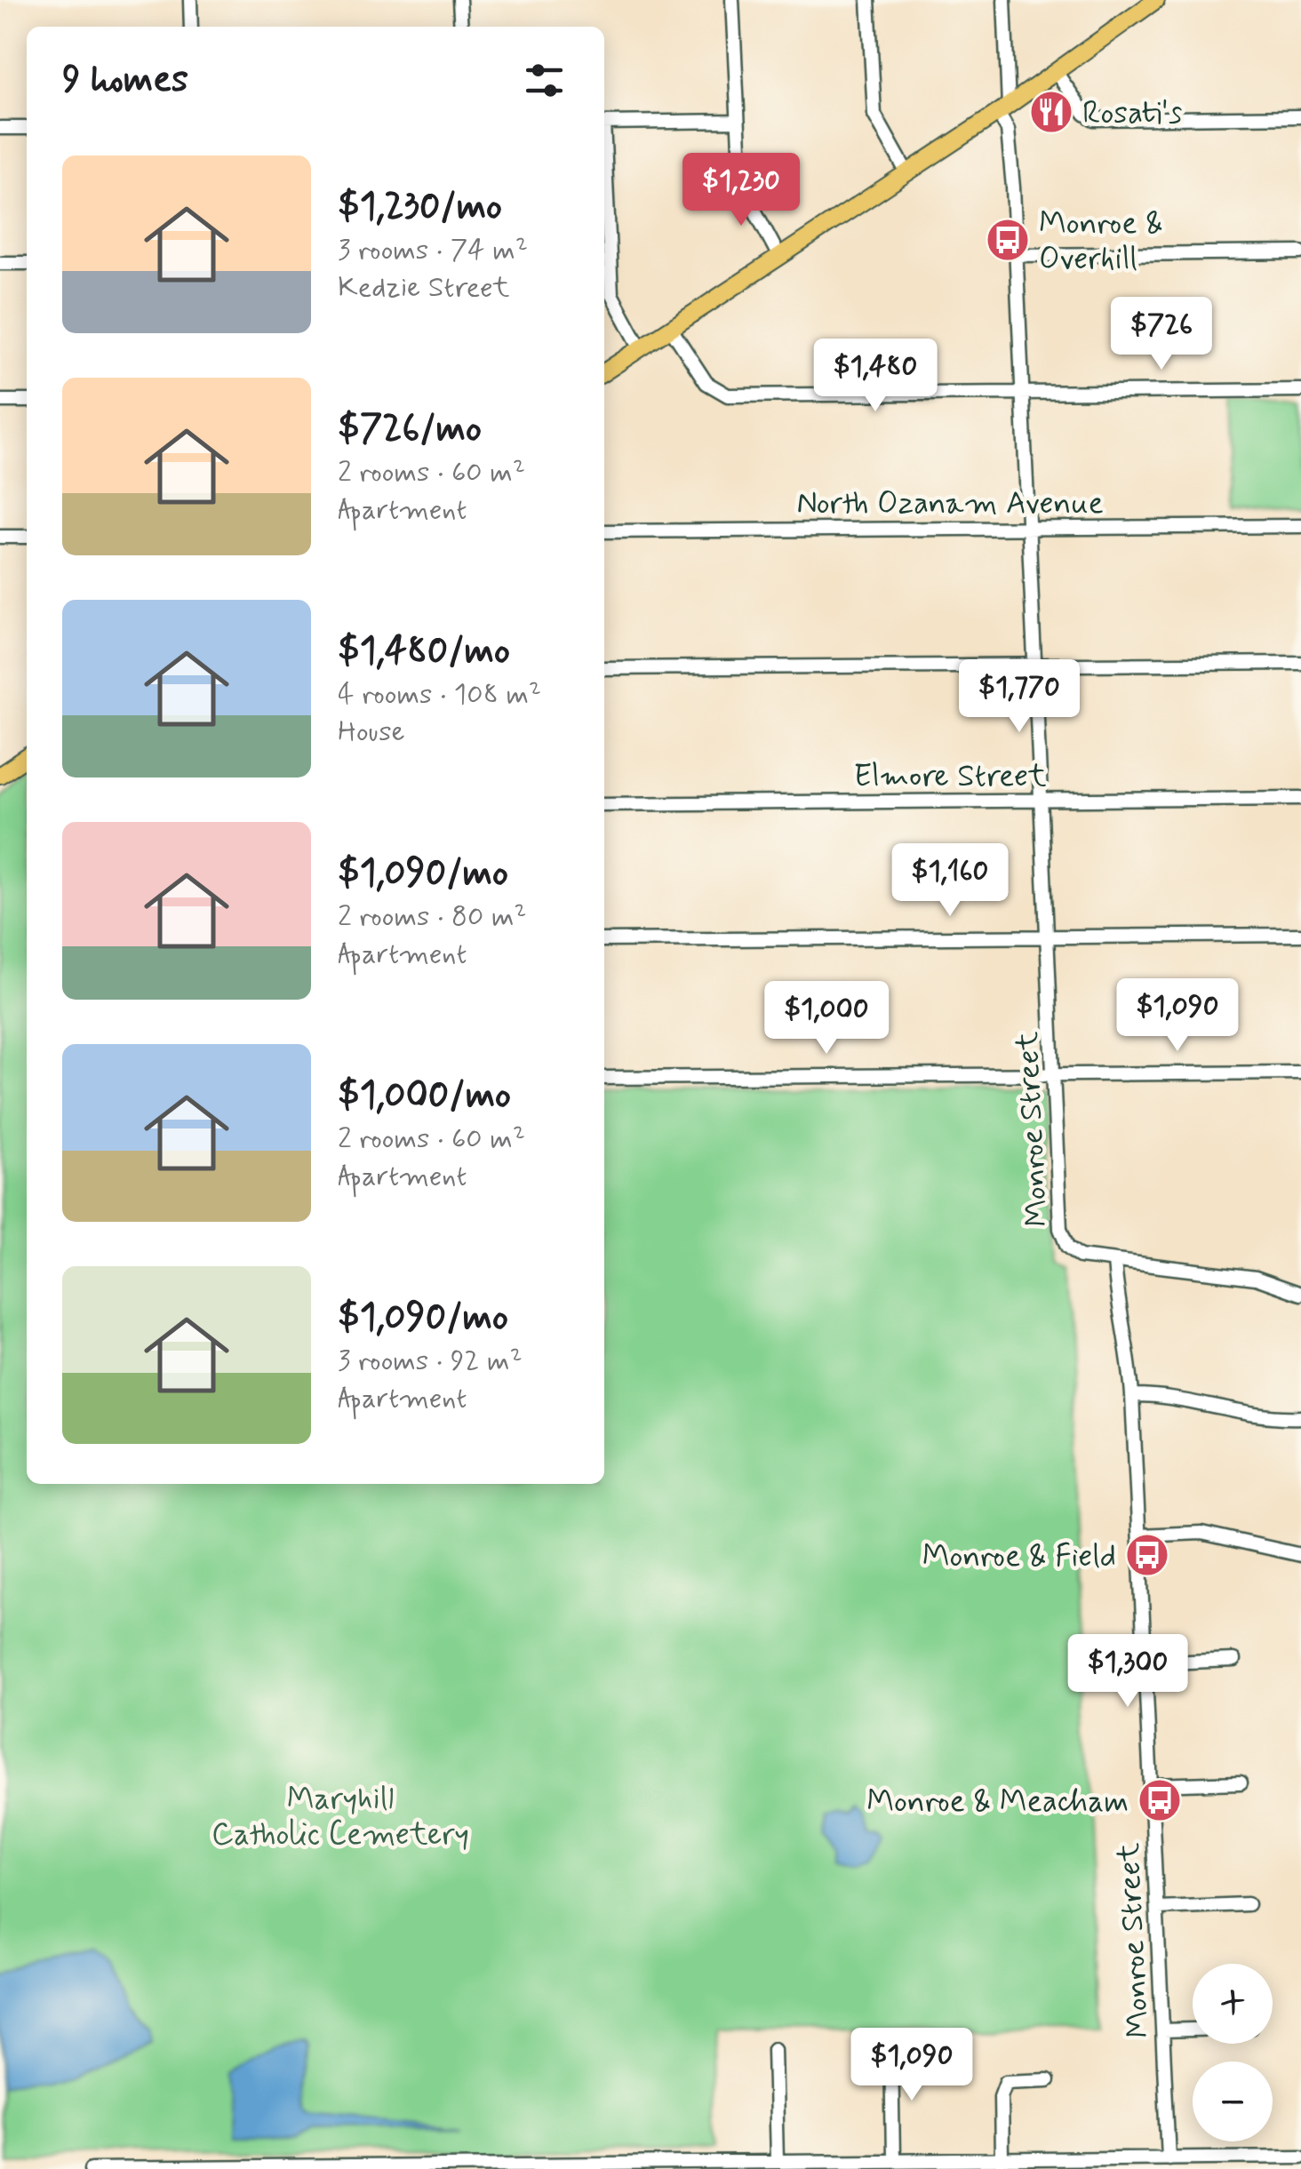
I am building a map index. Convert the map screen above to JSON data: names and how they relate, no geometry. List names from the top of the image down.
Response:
{
  "streets": {
    "street": ["North Ozanam Avenue", "Elmore Street", "Monroe Street"]
  },
  "crossings": [
    ["North Ozanam Avenue", "Monroe Street"],
    ["Elmore Street", "Monroe Street"]
  ],
  "parks": ["Maryhill Catholic Cemetery"],
  "places": {
    "restaurant": ["Rosati's"],
    "bus stop": ["Monroe & Overhill", "Monroe & Field", "Monroe & Meacham"]
  },
  "page": {
    "heading": "9 homes",
    "list": [
      {
        "name": "$1,230/mo",
        "note": "3 rooms · 74 m² · Kedzie Street"
      },
      {
        "name": "$726/mo",
        "note": "2 rooms · 60 m² · Apartment"
      },
      {
        "name": "$1,480/mo",
        "note": "4 rooms · 108 m² · House"
      },
      {
        "name": "$1,090/mo",
        "note": "2 rooms · 80 m² · Apartment"
      },
      {
        "name": "$1,000/mo",
        "note": "2 rooms · 60 m² · Apartment"
      },
      {
        "name": "$1,090/mo",
        "note": "3 rooms · 92 m² · Apartment"
      }
    ],
    "price": [
      "$1,230",
      "$726",
      "$1,480",
      "$1,770",
      "$1,160",
      "$1,090",
      "$1,000",
      "$1,300",
      "$1,090"
    ],
    "map_buttons": ["+", "−"]
  }
}
